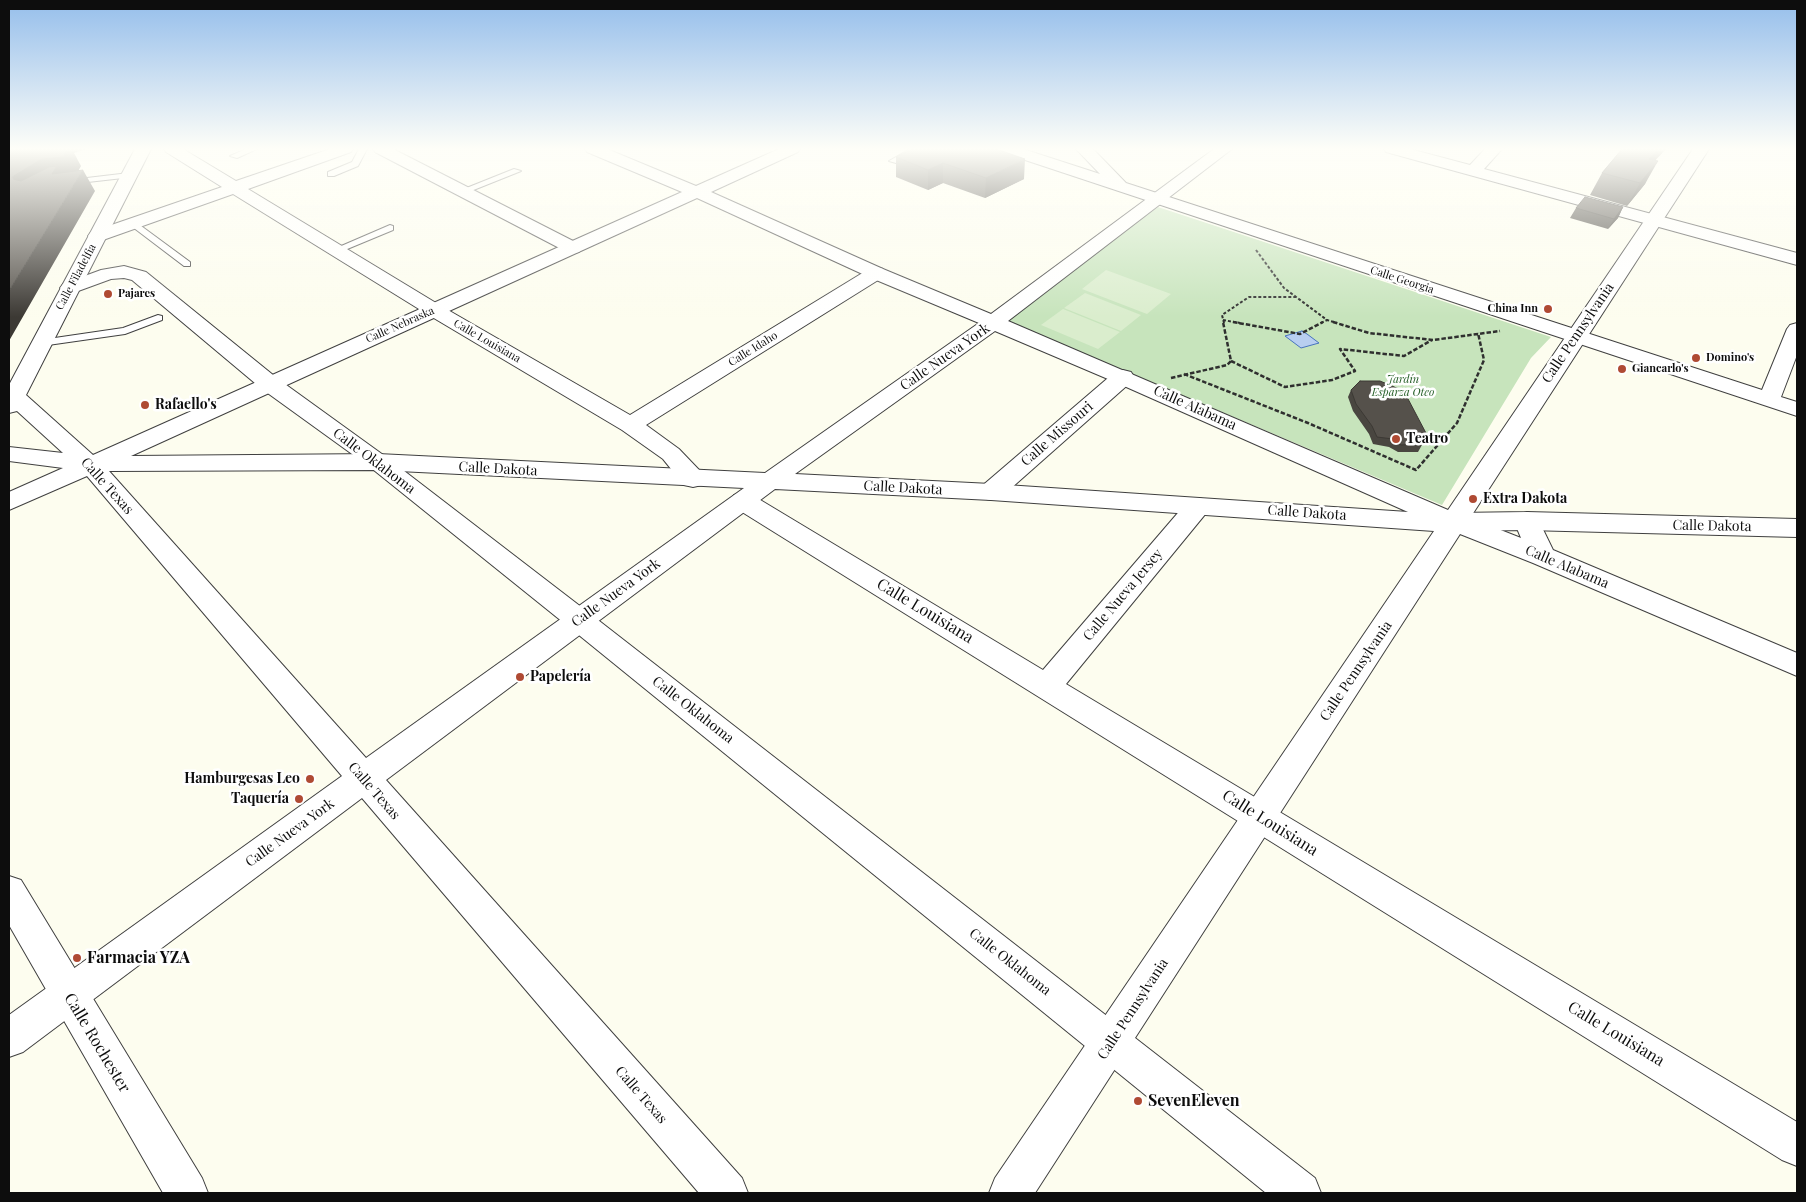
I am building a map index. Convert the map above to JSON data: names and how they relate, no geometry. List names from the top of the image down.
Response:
{
  "streets": {
    "street": [
      "Calle Filadelfia",
      "Calle Georgia",
      "Calle Nebraska",
      "Calle Pennsylvania",
      "Calle Louisiana",
      "Calle Idaho",
      "Calle Nueva York",
      "Calle Alabama",
      "Calle Missouri",
      "Calle Oklahoma",
      "Calle Dakota",
      "Calle Texas",
      "Calle Nueva Jersey",
      "Calle Rochester"
    ]
  },
  "crossings": [
    ["Calle Filadelfia", "Calle Oklahoma"],
    ["Calle Filadelfia", "Calle Texas"],
    ["Calle Georgia", "Calle Pennsylvania"],
    ["Calle Nebraska", "Calle Louisiana"],
    ["Calle Nebraska", "Calle Oklahoma"],
    ["Calle Nebraska", "Calle Dakota"],
    ["Calle Nebraska", "Calle Texas"],
    ["Calle Pennsylvania", "Calle Louisiana"],
    ["Calle Pennsylvania", "Calle Alabama"],
    ["Calle Pennsylvania", "Calle Oklahoma"],
    ["Calle Pennsylvania", "Calle Dakota"],
    ["Calle Louisiana", "Calle Idaho"],
    ["Calle Louisiana", "Calle Nueva York"],
    ["Calle Louisiana", "Calle Dakota"],
    ["Calle Louisiana", "Calle Nueva Jersey"],
    ["Calle Idaho", "Calle Alabama"],
    ["Calle Nueva York", "Calle Alabama"],
    ["Calle Nueva York", "Calle Oklahoma"],
    ["Calle Nueva York", "Calle Dakota"],
    ["Calle Nueva York", "Calle Texas"],
    ["Calle Nueva York", "Calle Rochester"],
    ["Calle Alabama", "Calle Missouri"],
    ["Calle Alabama", "Calle Dakota"],
    ["Calle Missouri", "Calle Dakota"],
    ["Calle Oklahoma", "Calle Dakota"],
    ["Calle Dakota", "Calle Texas"],
    ["Calle Dakota", "Calle Nueva Jersey"]
  ],
  "parks": ["Jardín Esparza Oteo"],
  "places": [
    "Pajares",
    "China Inn",
    "Domino's",
    "Giancarlo's",
    "Rafaello's",
    "Teatro",
    "Extra Dakota",
    "Papelería",
    "Hamburgesas Leo",
    "Taquería",
    "Farmacia YZA",
    "SevenEleven"
  ]
}
